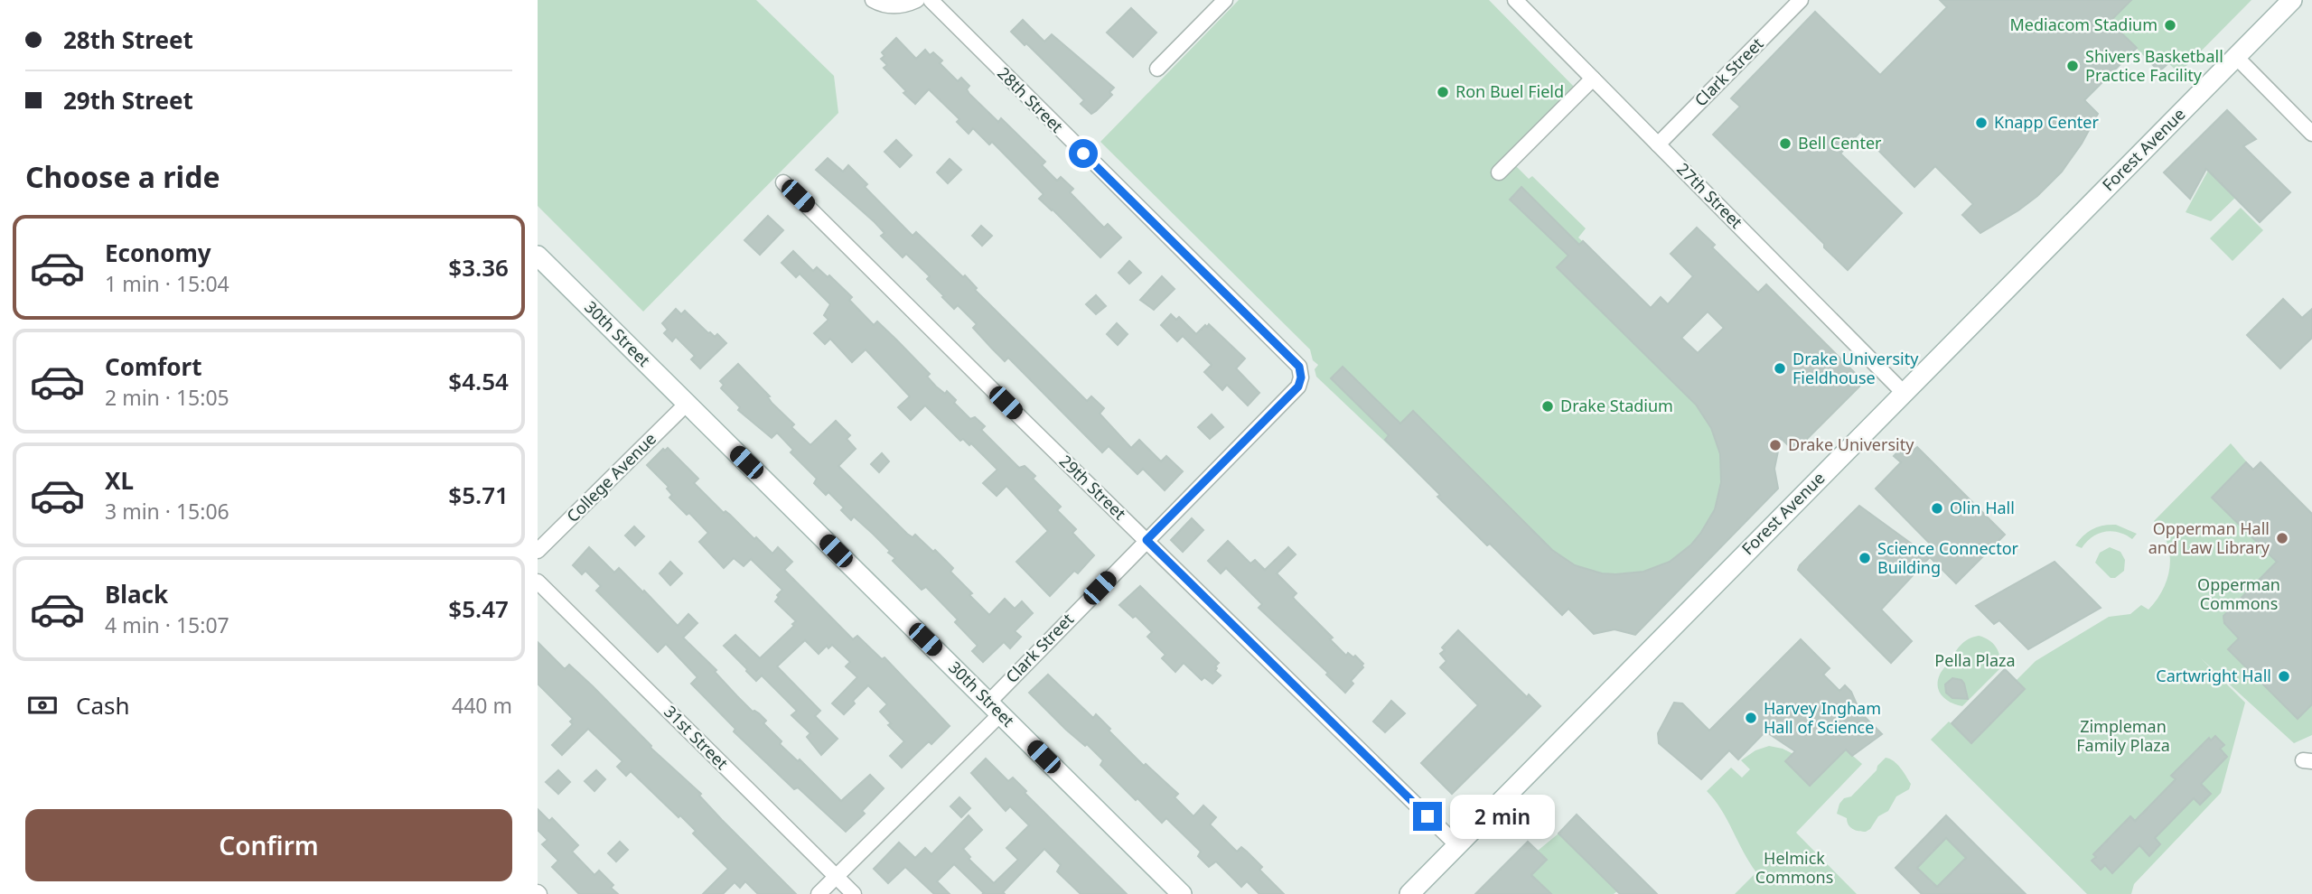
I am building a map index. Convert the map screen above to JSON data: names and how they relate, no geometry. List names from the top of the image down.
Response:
{
  "streets": {
    "main road": ["Forest Avenue", "30th Street"],
    "street": [
      "Clark Street",
      "28th Street",
      "27th Street",
      "College Avenue",
      "29th Street",
      "31st Street"
    ]
  },
  "crossings": [
    ["Clark Street", "28th Street"],
    ["Clark Street", "27th Street"],
    ["Clark Street", "30th Street"],
    ["Clark Street", "29th Street"],
    ["Clark Street", "31st Street"],
    ["Forest Avenue", "27th Street"],
    ["Forest Avenue", "29th Street"],
    ["30th Street", "College Avenue"]
  ],
  "parks": [
    "Opperman Commons",
    "Pella Plaza",
    "Zimpleman Family Plaza",
    "Helmick Commons"
  ],
  "places": [
    "Mediacom Stadium",
    "Shivers Basketball Practice Facility",
    "Ron Buel Field",
    "Knapp Center",
    "Bell Center",
    "Drake University Fieldhouse",
    "Drake Stadium",
    "Drake University",
    "Olin Hall",
    "Opperman Hall and Law Library",
    "Science Connector Building",
    "Cartwright Hall",
    "Harvey Ingham Hall of Science"
  ],
  "page": {
    "banner": ["28th Street", "29th Street"],
    "heading": "Choose a ride",
    "list": [
      {
        "name": "Economy",
        "note": "1 min · 15:04",
        "value": "$3.36"
      },
      {
        "name": "Comfort",
        "note": "2 min · 15:05",
        "value": "$4.54"
      },
      {
        "name": "XL",
        "note": "3 min · 15:06",
        "value": "$5.71"
      },
      {
        "name": "Black",
        "note": "4 min · 15:07",
        "value": "$5.47"
      }
    ],
    "pay": ["Cash", "440 m"],
    "bubble": "2 min",
    "buttons": "Confirm"
  }
}
